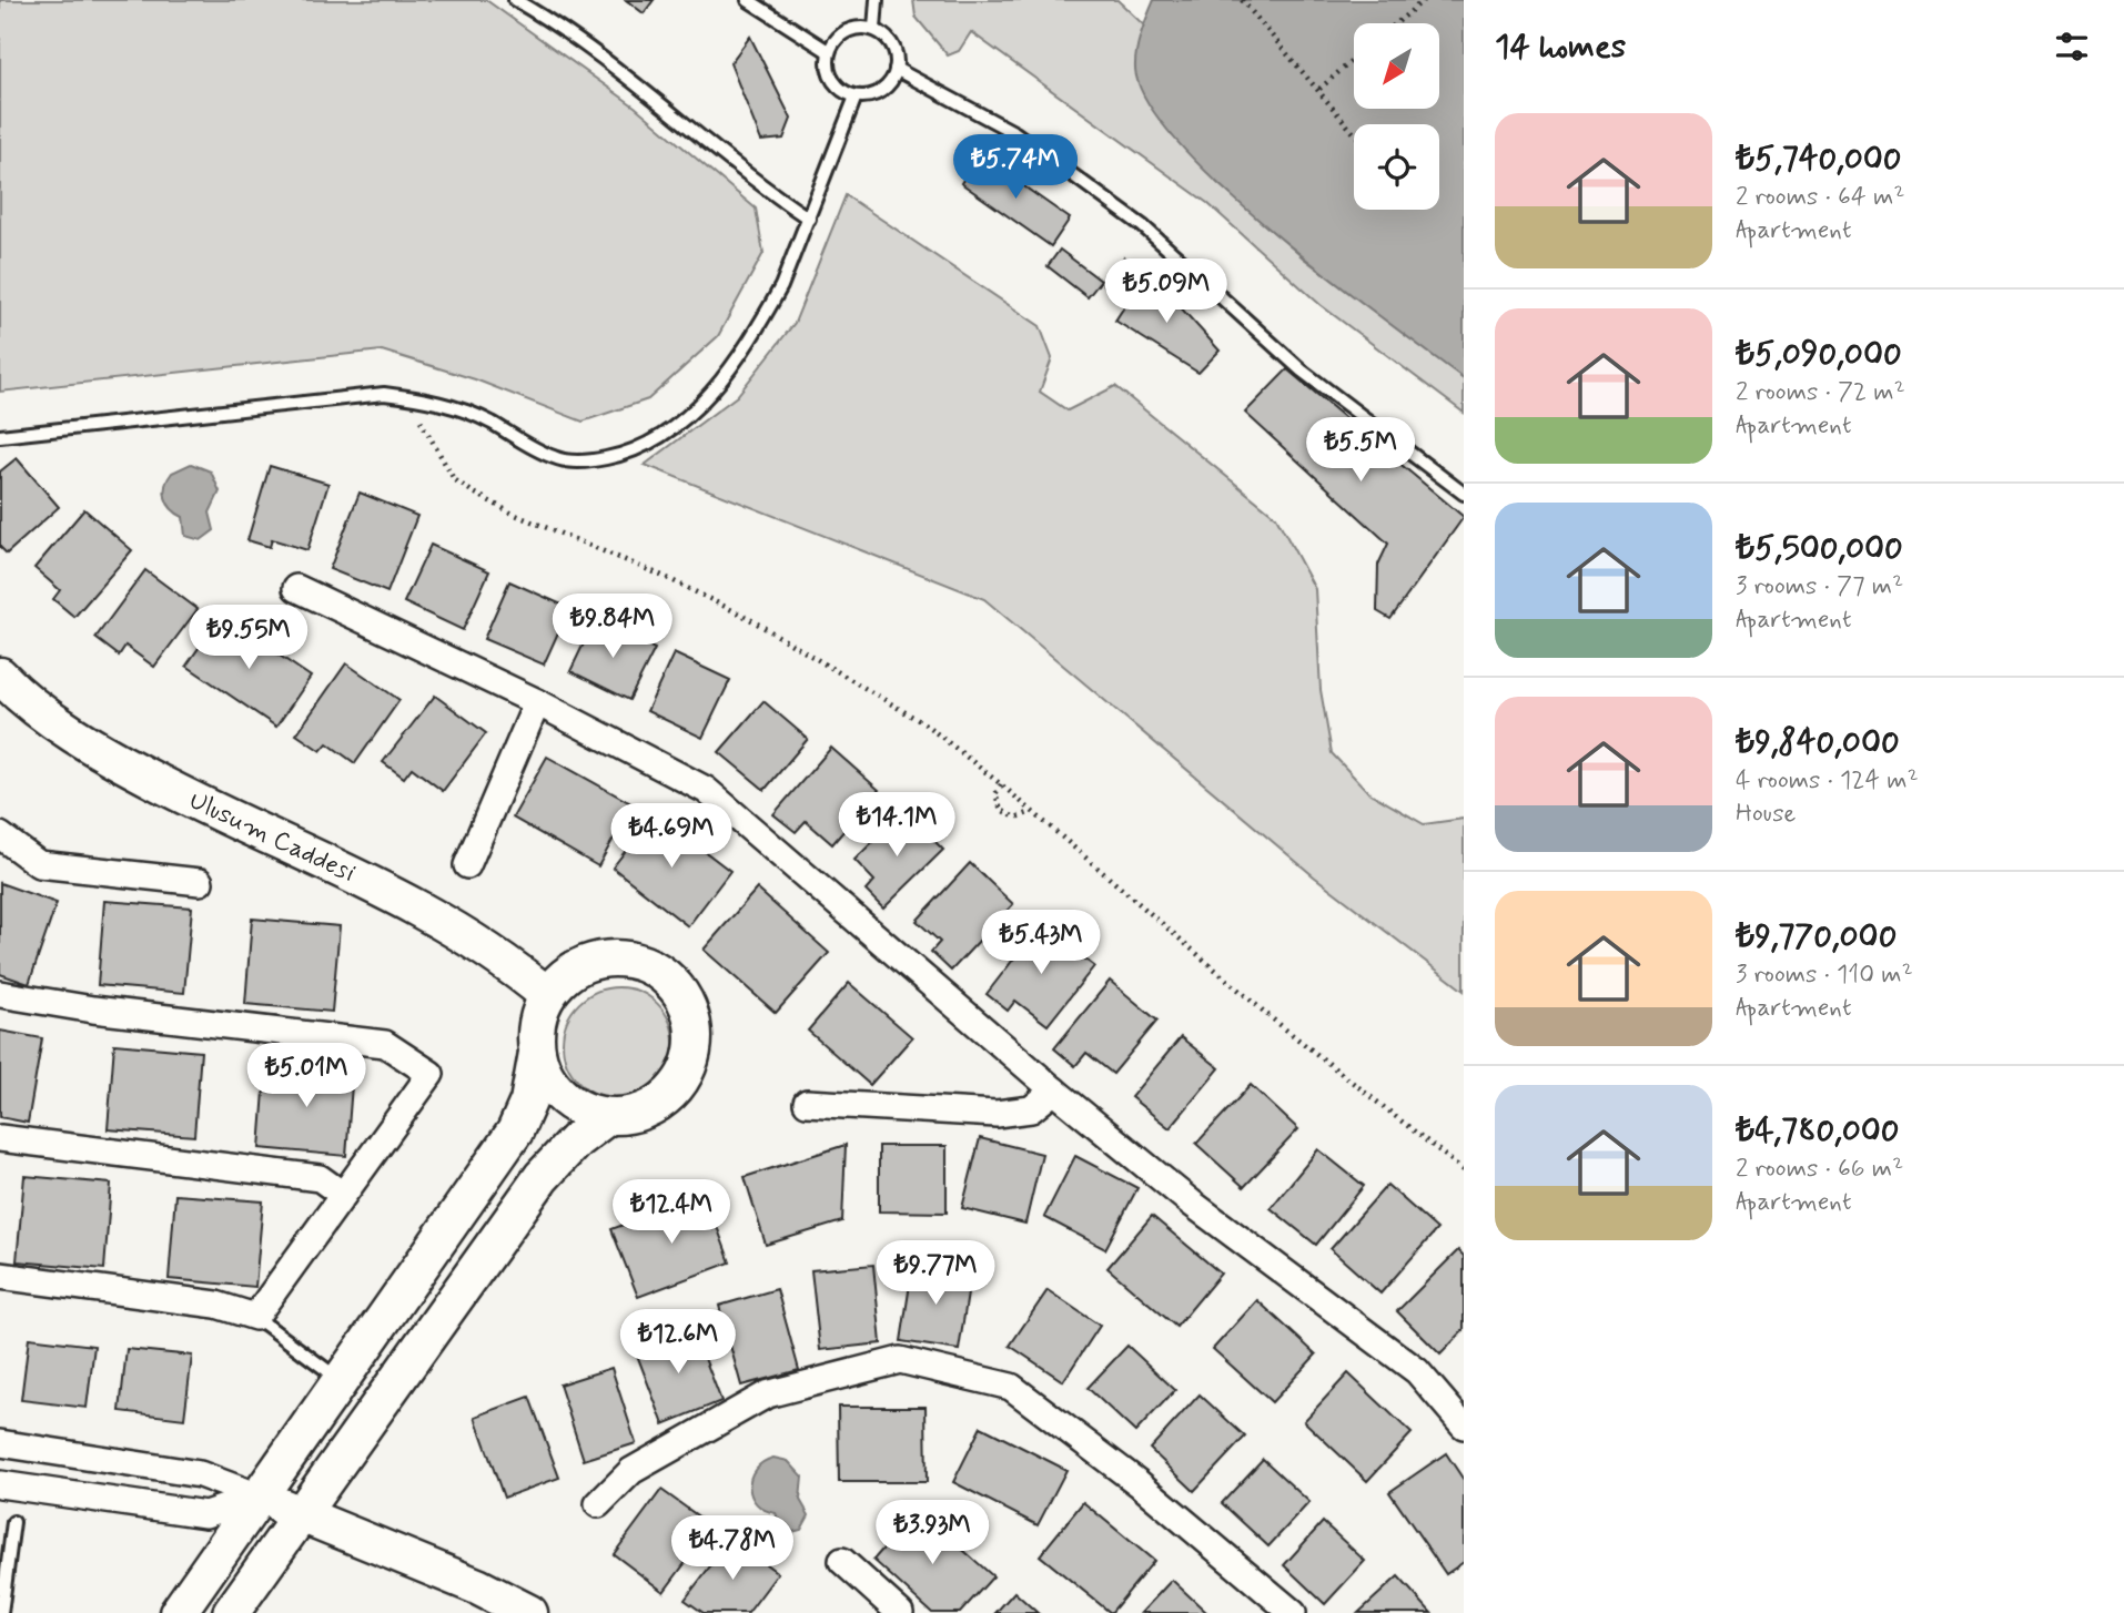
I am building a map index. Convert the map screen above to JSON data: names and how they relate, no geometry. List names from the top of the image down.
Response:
{
  "streets": {
    "street": ["Ulusum Caddesi"]
  },
  "north": "bottom left",
  "page": {
    "heading": "14 homes",
    "list": [
      {
        "name": "₺5,740,000",
        "note": "2 rooms · 64 m² · Apartment"
      },
      {
        "name": "₺5,090,000",
        "note": "2 rooms · 72 m² · Apartment"
      },
      {
        "name": "₺5,500,000",
        "note": "3 rooms · 77 m² · Apartment"
      },
      {
        "name": "₺9,840,000",
        "note": "4 rooms · 124 m² · House"
      },
      {
        "name": "₺9,770,000",
        "note": "3 rooms · 110 m² · Apartment"
      },
      {
        "name": "₺4,780,000",
        "note": "2 rooms · 66 m² · Apartment"
      }
    ],
    "price": [
      "₺5.74M",
      "₺5.09M",
      "₺5.5M",
      "₺9.84M",
      "₺9.55M",
      "₺14.1M",
      "₺4.69M",
      "₺5.43M",
      "₺5.01M",
      "₺12.4M",
      "₺9.77M",
      "₺12.6M",
      "₺3.93M",
      "₺4.78M"
    ]
  }
}
